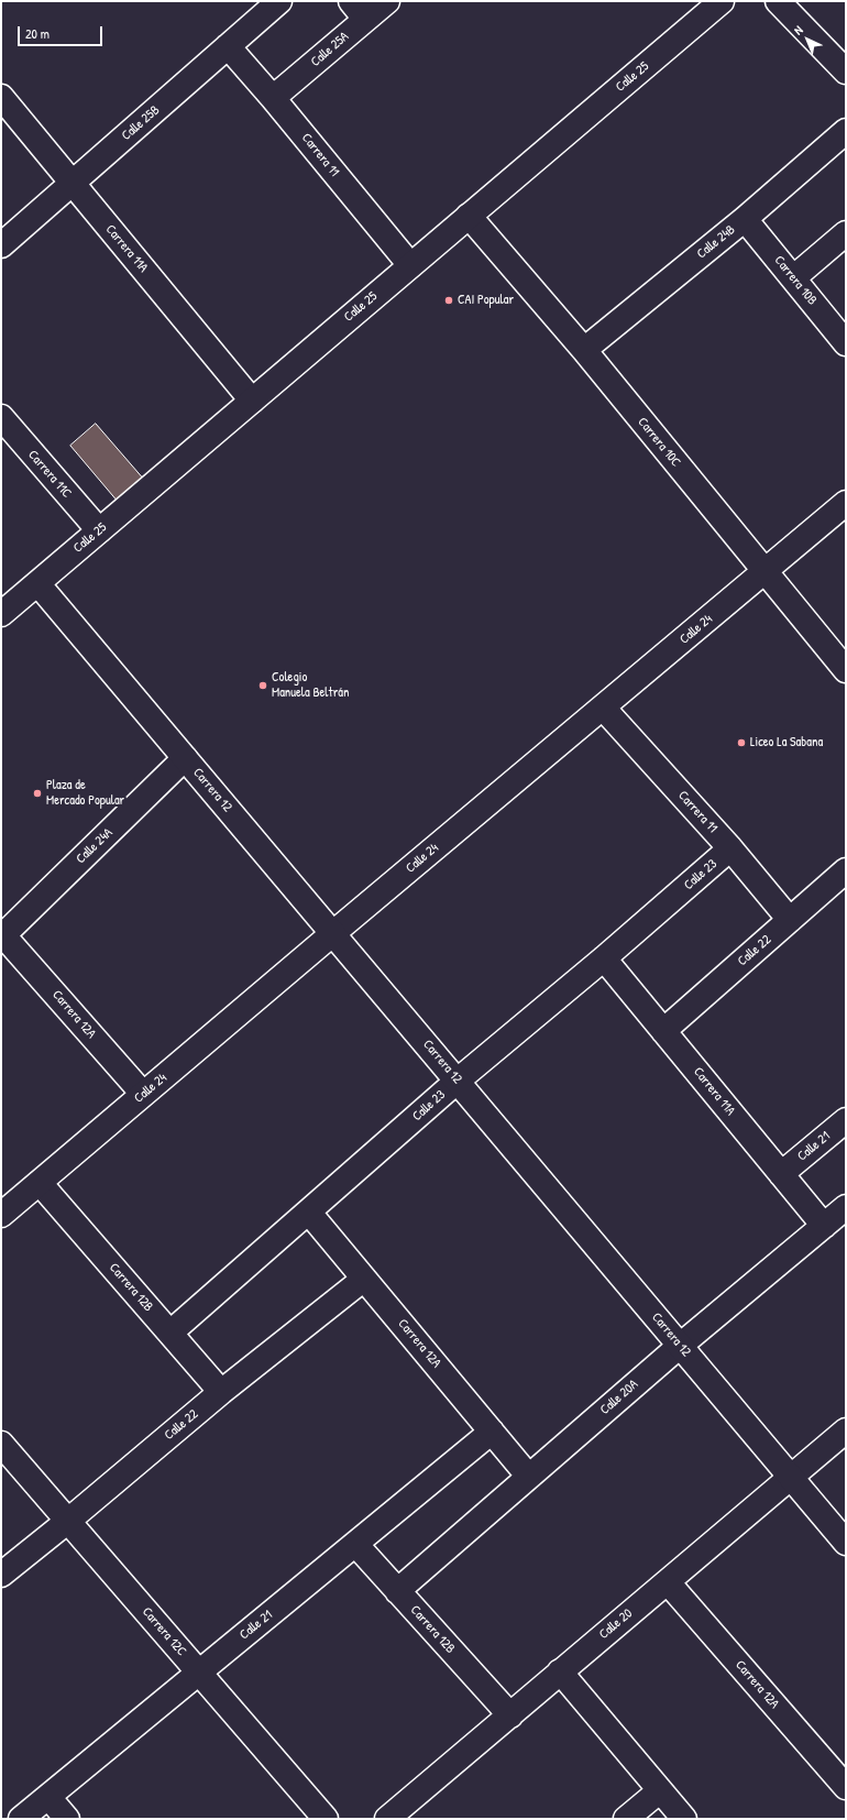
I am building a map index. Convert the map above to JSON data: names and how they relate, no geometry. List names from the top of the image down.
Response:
{
  "streets": {
    "street": [
      "Calle 25A",
      "Calle 25",
      "Calle 25B",
      "Carrera 11",
      "Calle 24B",
      "Carrera 11A",
      "Carrera 10B",
      "Carrera 10C",
      "Carrera 11C",
      "Calle 24",
      "Carrera 12",
      "Calle 24A",
      "Calle 23",
      "Calle 22",
      "Carrera 12A",
      "Calle 21",
      "Carrera 12B",
      "Calle 20A",
      "Calle 20",
      "Carrera 12C"
    ]
  },
  "crossings": [
    ["Calle 25A", "Carrera 11"],
    ["Calle 25", "Carrera 11"],
    ["Calle 25", "Carrera 11A"],
    ["Calle 25", "Carrera 10C"],
    ["Calle 25", "Carrera 11C"],
    ["Calle 25", "Carrera 12"],
    ["Calle 25B", "Carrera 11"],
    ["Calle 25B", "Carrera 11A"],
    ["Carrera 11", "Calle 24"],
    ["Carrera 11", "Calle 23"],
    ["Carrera 11", "Calle 22"],
    ["Calle 24B", "Carrera 10B"],
    ["Calle 24B", "Carrera 10C"],
    ["Carrera 11A", "Calle 23"],
    ["Carrera 11A", "Calle 22"],
    ["Carrera 11A", "Calle 21"],
    ["Carrera 11A", "Calle 20A"],
    ["Carrera 10C", "Calle 24"],
    ["Calle 24", "Carrera 12"],
    ["Calle 24", "Carrera 12A"],
    ["Calle 24", "Carrera 12B"],
    ["Carrera 12", "Calle 24A"],
    ["Carrera 12", "Calle 23"],
    ["Carrera 12", "Calle 20A"],
    ["Carrera 12", "Calle 20"],
    ["Calle 24A", "Carrera 12A"],
    ["Calle 23", "Carrera 12A"],
    ["Calle 23", "Carrera 12B"],
    ["Calle 22", "Carrera 12A"],
    ["Calle 22", "Carrera 12B"],
    ["Calle 22", "Carrera 12C"],
    ["Carrera 12A", "Calle 21"],
    ["Carrera 12A", "Calle 20A"],
    ["Carrera 12A", "Calle 20"],
    ["Calle 21", "Carrera 12B"],
    ["Calle 21", "Carrera 12C"],
    ["Carrera 12B", "Calle 20A"],
    ["Carrera 12B", "Calle 20"]
  ],
  "places": [
    "CAI Popular",
    "Colegio Manuela Beltrán",
    "Liceo La Sabana",
    "Plaza de Mercado Popular"
  ],
  "scale_bar": "20 m",
  "north": "top left"
}
